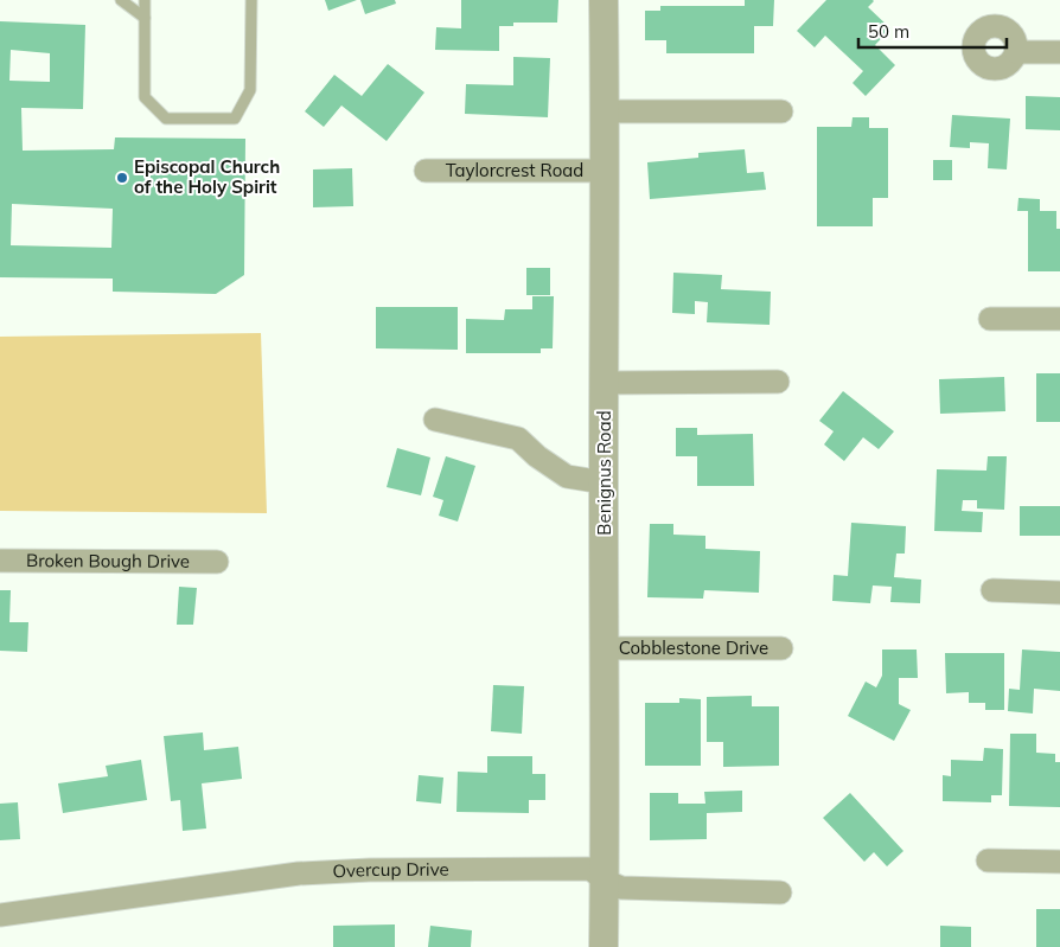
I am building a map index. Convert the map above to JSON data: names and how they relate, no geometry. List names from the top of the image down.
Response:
{
  "streets": {
    "street": [
      "Taylorcrest Road",
      "Benignus Road",
      "Broken Bough Drive",
      "Cobblestone Drive",
      "Overcup Drive"
    ]
  },
  "crossings": [
    ["Taylorcrest Road", "Benignus Road"],
    ["Benignus Road", "Cobblestone Drive"],
    ["Benignus Road", "Overcup Drive"]
  ],
  "places": ["Episcopal Church of the Holy Spirit"],
  "scale_bar": "50 m"
}
